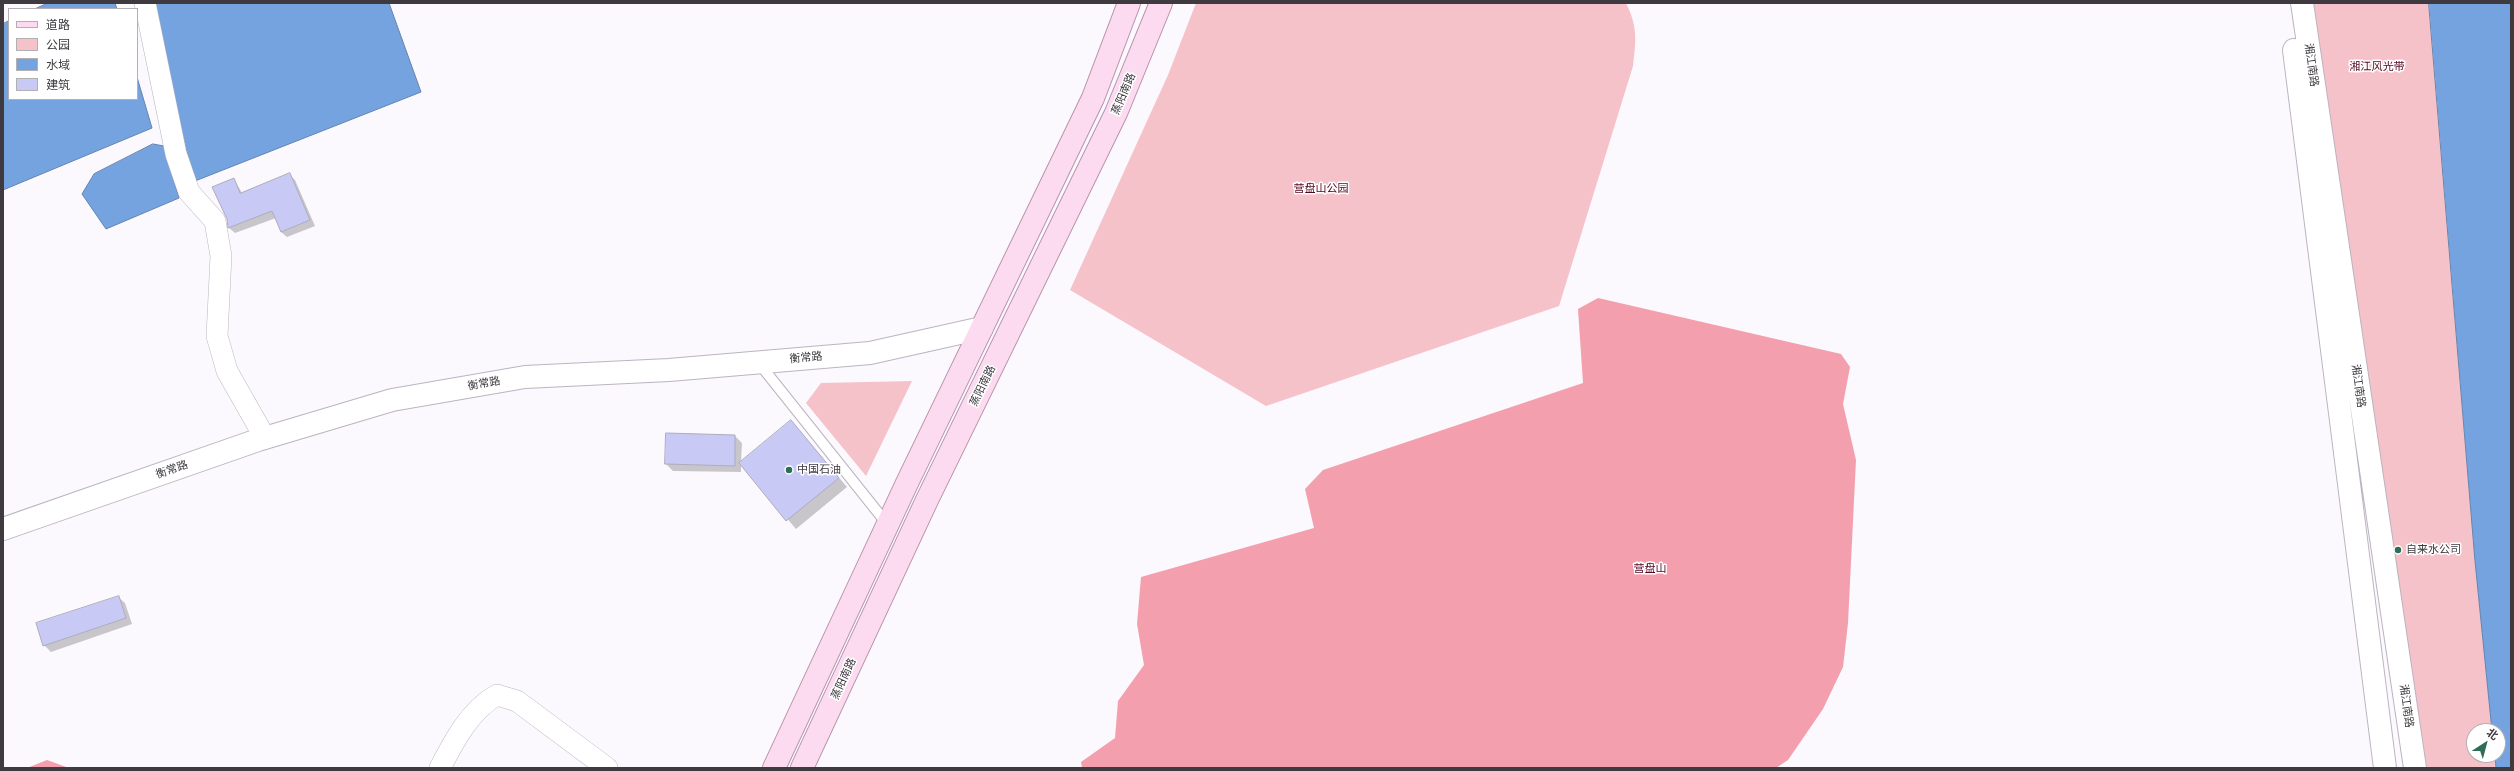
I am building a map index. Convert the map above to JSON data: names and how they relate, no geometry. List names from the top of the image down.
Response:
{
  "streets": {
    "main road": ["湘江南路", "蒸阳南路", "衡常路"]
  },
  "parks": ["湘江风光带", "营盘山公园", "营盘山"],
  "places": ["中国石油", "自来水公司"],
  "legend": [
    "道路",
    "公园",
    "水域",
    "建筑"
  ],
  "north": "top right"
}
